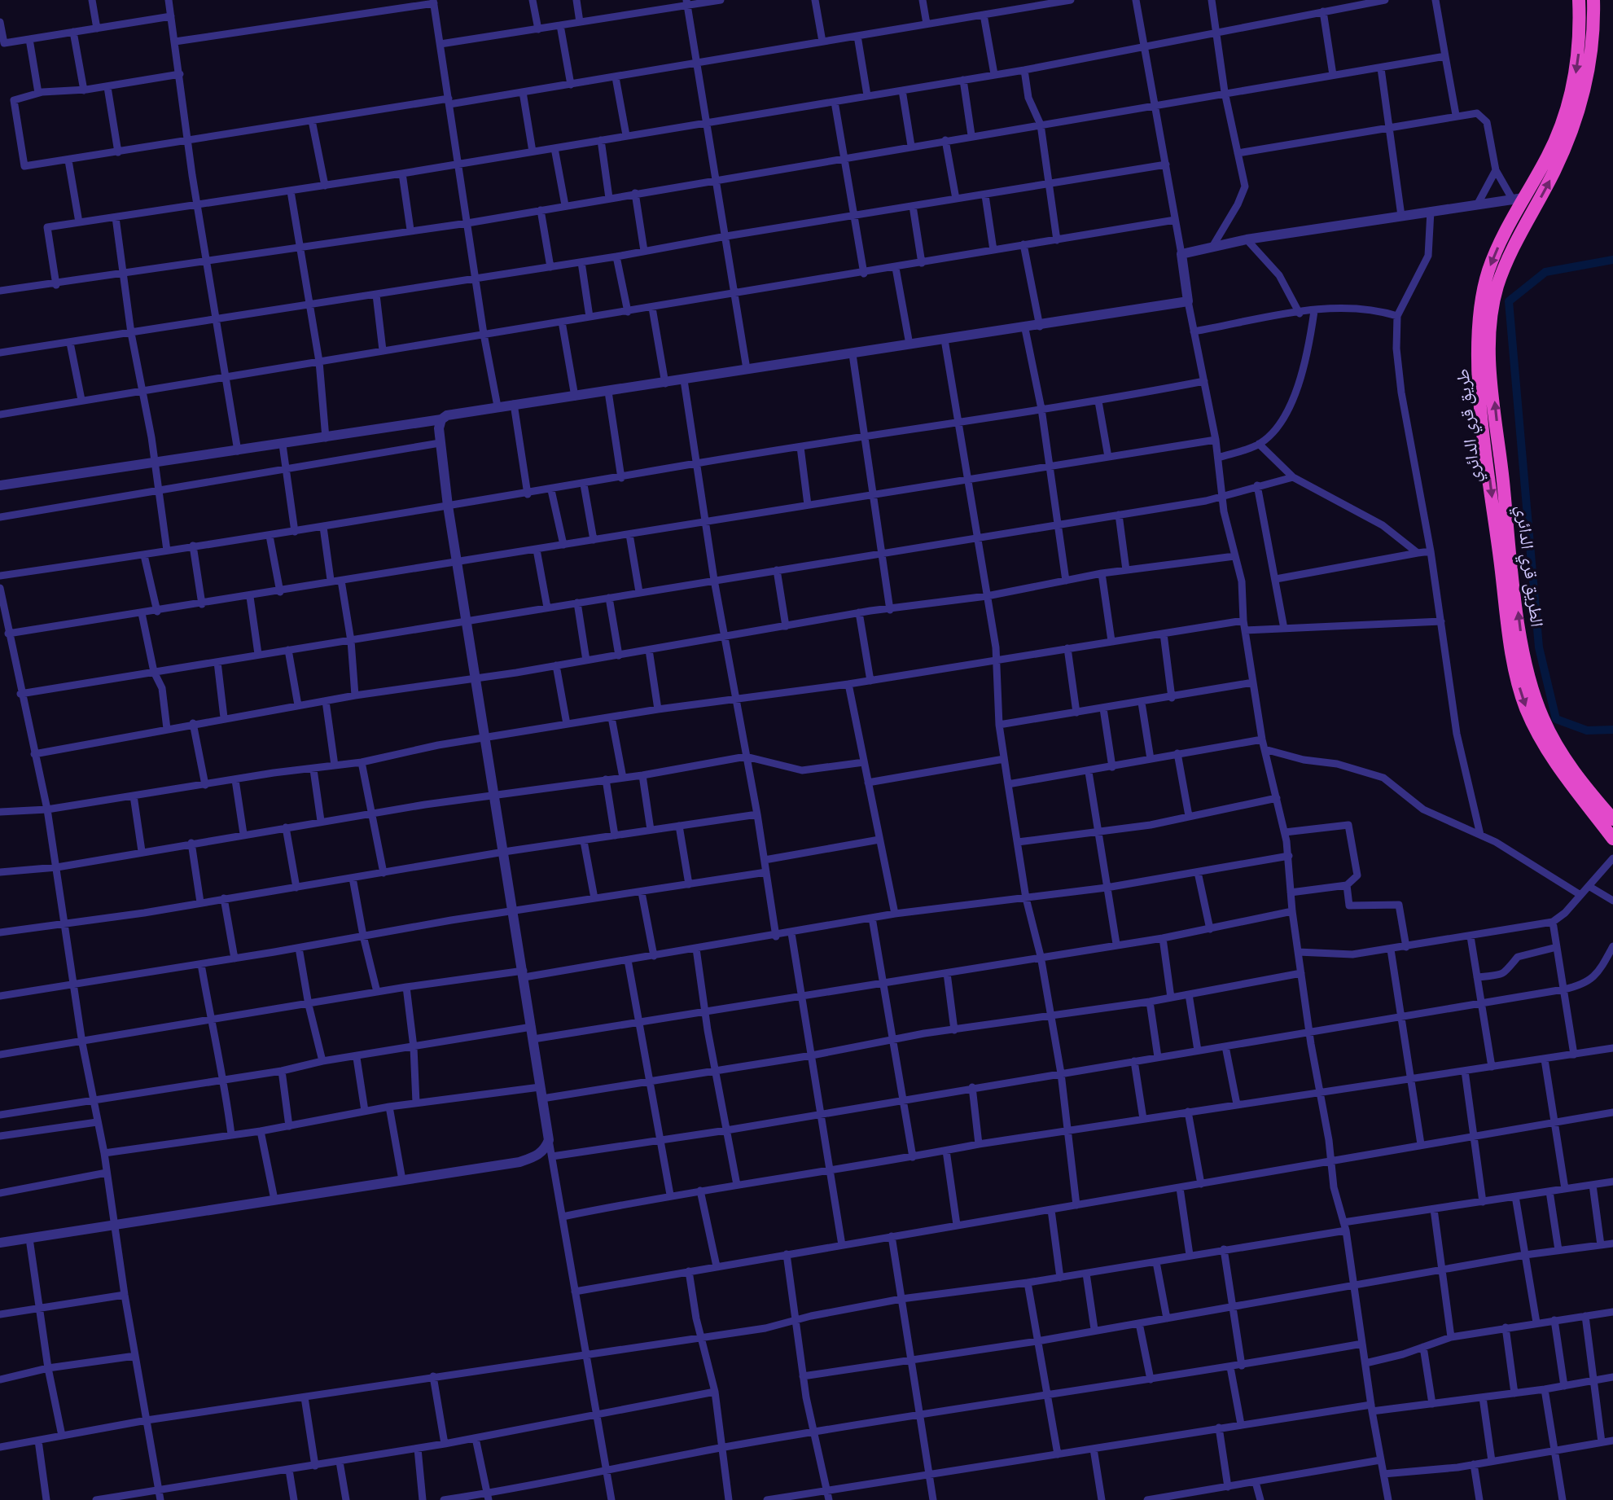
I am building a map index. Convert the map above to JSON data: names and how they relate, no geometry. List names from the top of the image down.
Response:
{
  "streets": {
    "highway": ["طريق قري الدائري", "الطريق قري الدائري"]
  },
  "one_way": ["طريق قري الدائري", "الطريق قري الدائري"]
}
